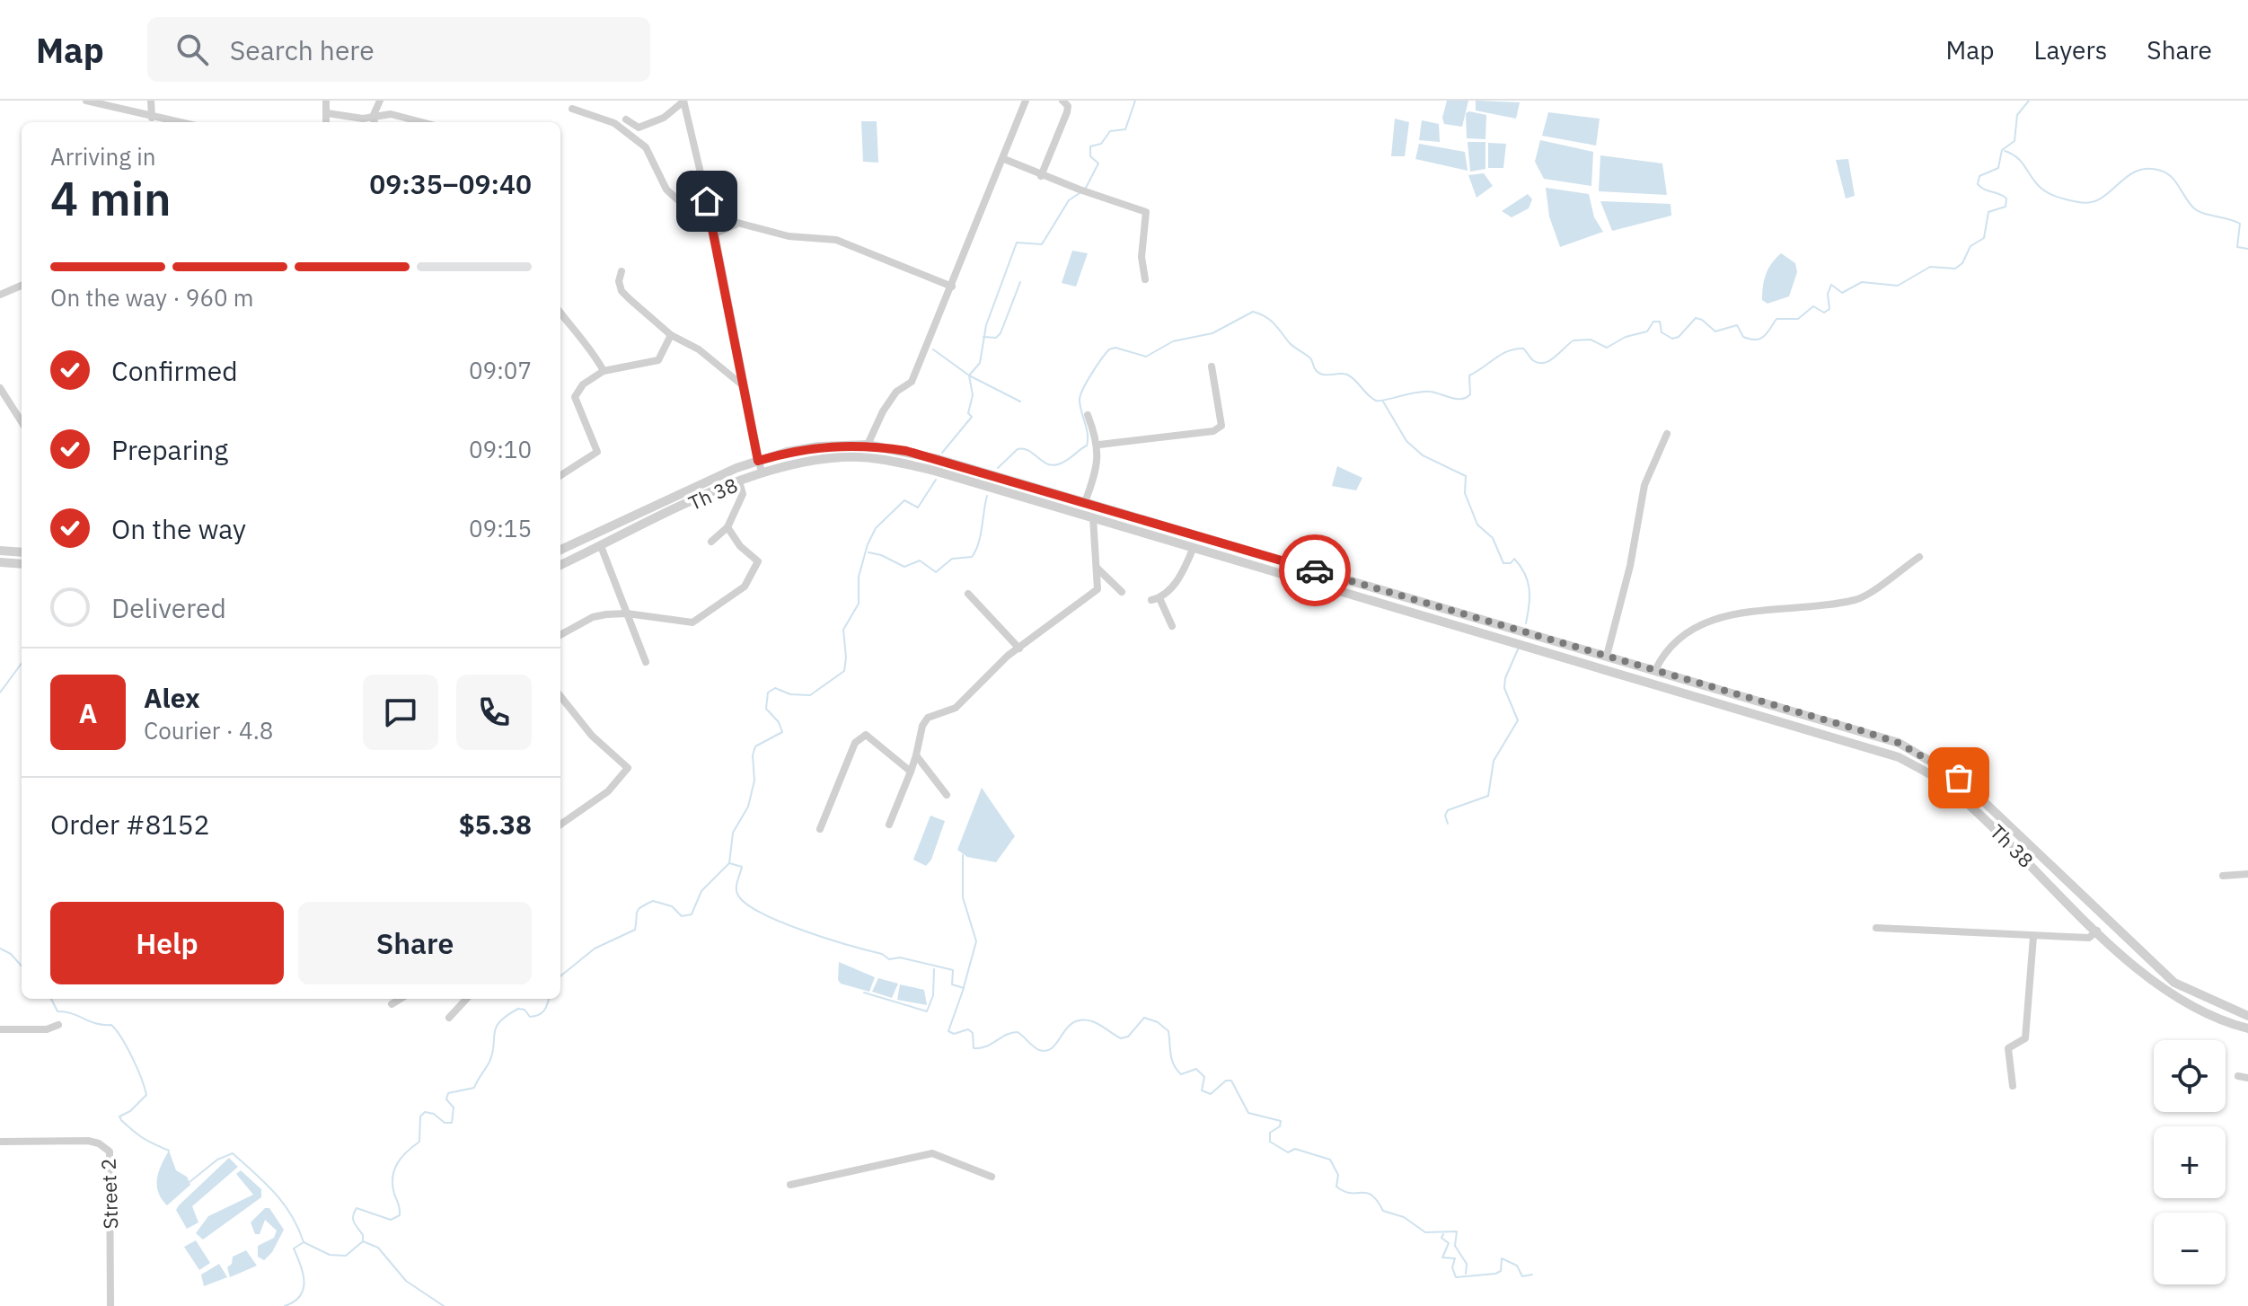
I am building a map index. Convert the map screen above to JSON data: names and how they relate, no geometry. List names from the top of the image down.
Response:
{
  "streets": {
    "street": ["Th 38", "Street 2"]
  },
  "page": {
    "header": "Map",
    "search": "Search here",
    "nav": ["Map", "Layers", "Share"],
    "heading": ["4 min", "Arriving in", "09:35–09:40"],
    "panel": [
      "Alex",
      "Courier · 4.8",
      "Order #8152",
      "$5.38"
    ],
    "bar": "On the way · 960 m",
    "list": [
      ["Confirmed", "09:07"],
      ["Preparing", "09:10"],
      ["On the way", "09:15"],
      "Delivered"
    ],
    "round": "A",
    "buttons": ["Help", "Share"],
    "map_buttons": ["+", "−"]
  }
}
